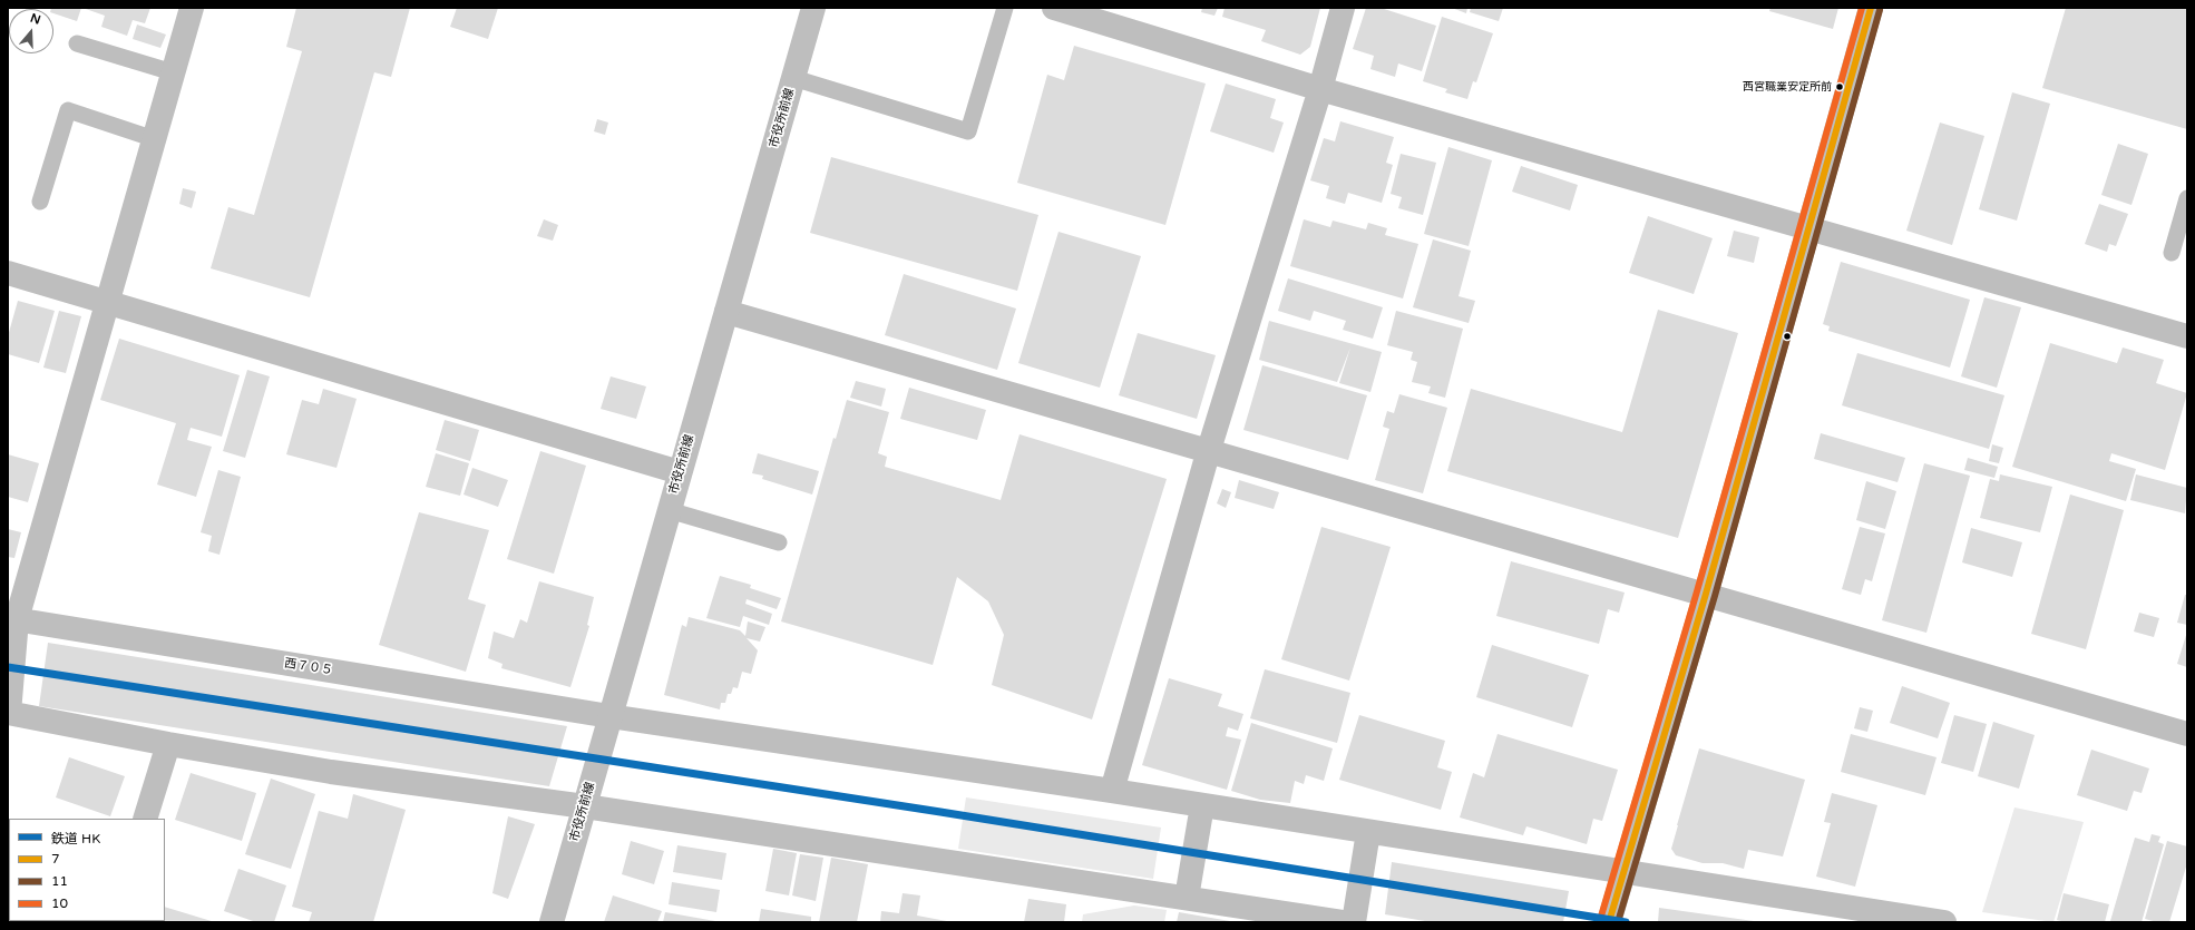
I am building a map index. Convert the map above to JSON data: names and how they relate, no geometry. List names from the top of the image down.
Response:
{
  "streets": {
    "street": ["市役所前線", "西７０５"]
  },
  "crossings": [
    ["市役所前線", "西７０５"]
  ],
  "places": ["西宮職業安定所前"],
  "lines": [
    "transit line 7",
    "transit line 10",
    "transit line 11",
    "rail line HK"
  ],
  "legend": [
    "鉄道 HK",
    "7",
    "11",
    "10"
  ],
  "north": "top"
}
